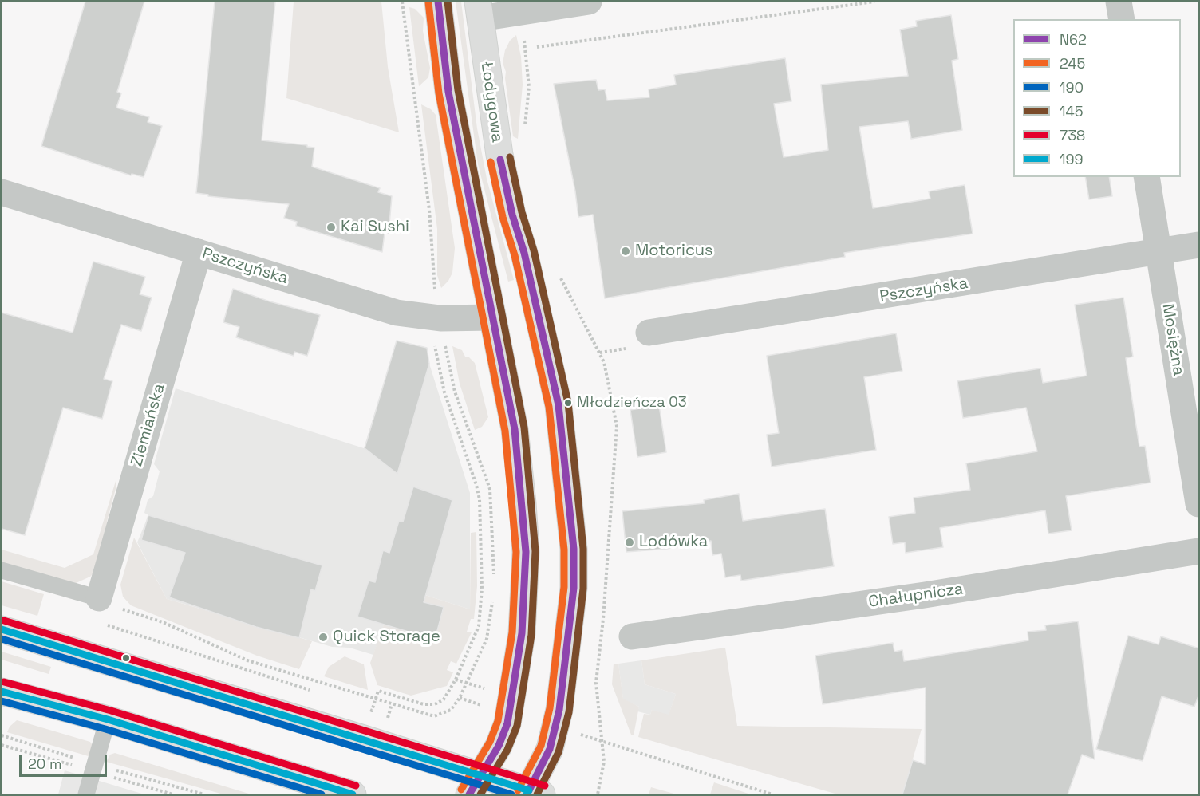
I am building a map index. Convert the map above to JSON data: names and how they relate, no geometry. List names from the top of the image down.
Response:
{
  "streets": {
    "main road": ["Łodygowa"],
    "street": [
      "Pszczyńska",
      "Mosiężna",
      "Ziemiańska",
      "Chałupnicza"
    ]
  },
  "crossings": [
    ["Pszczyńska", "Mosiężna"],
    ["Pszczyńska", "Ziemiańska"]
  ],
  "places": [
    "Kai Sushi",
    "Motoricus",
    "Młodzieńcza 03",
    "Lodówka",
    "Quick Storage"
  ],
  "lines": [
    "transit line N62",
    "transit line 145",
    "transit line 245",
    "transit line 738",
    "transit line 199",
    "transit line 190"
  ],
  "legend": [
    "N62",
    "245",
    "190",
    "145",
    "738",
    "199"
  ],
  "scale_bar": "20 m"
}
